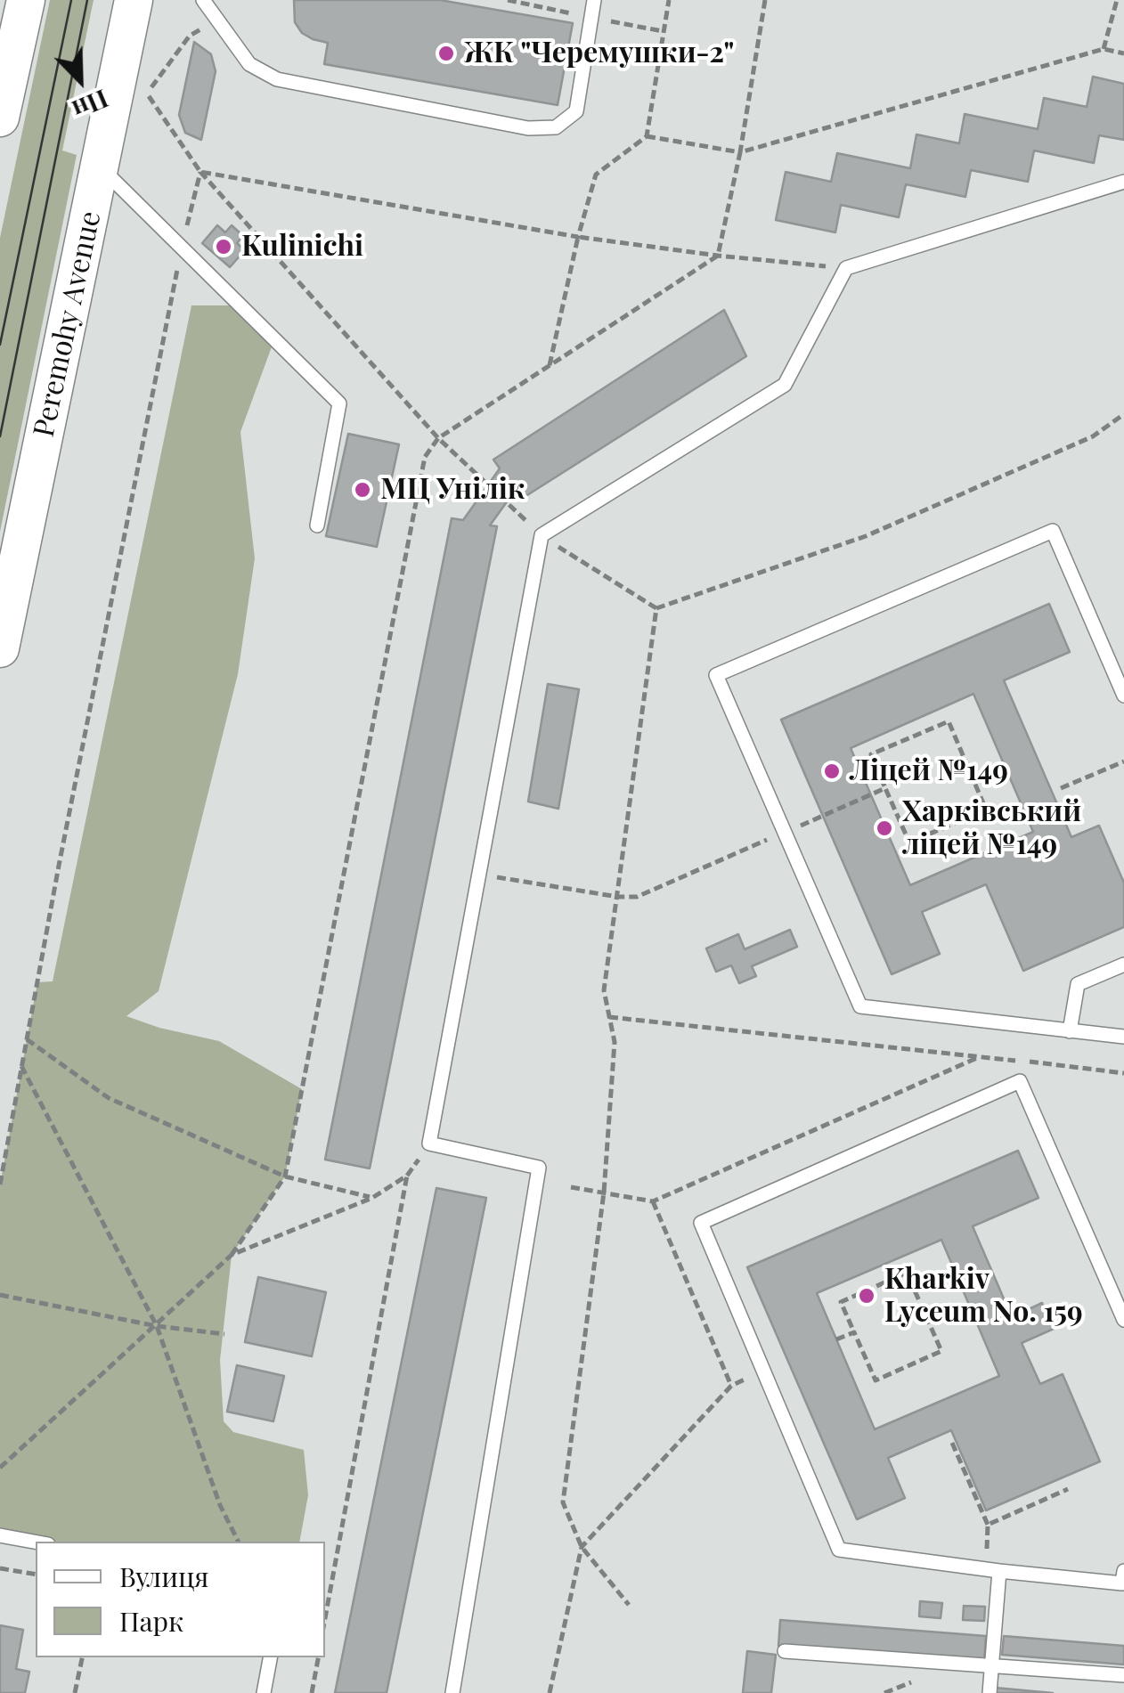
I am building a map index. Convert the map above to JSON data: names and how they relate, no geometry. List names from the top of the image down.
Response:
{
  "streets": {
    "main road": ["Peremohy Avenue"]
  },
  "places": [
    "ЖК \"Черемушки-2\"",
    "Kulinichi",
    "МЦ Унілік",
    "Ліцей №149",
    "Харківський ліцей №149",
    "Kharkiv Lyceum No. 159"
  ],
  "legend": ["Вулиця", "Парк"],
  "north": "bottom right"
}
